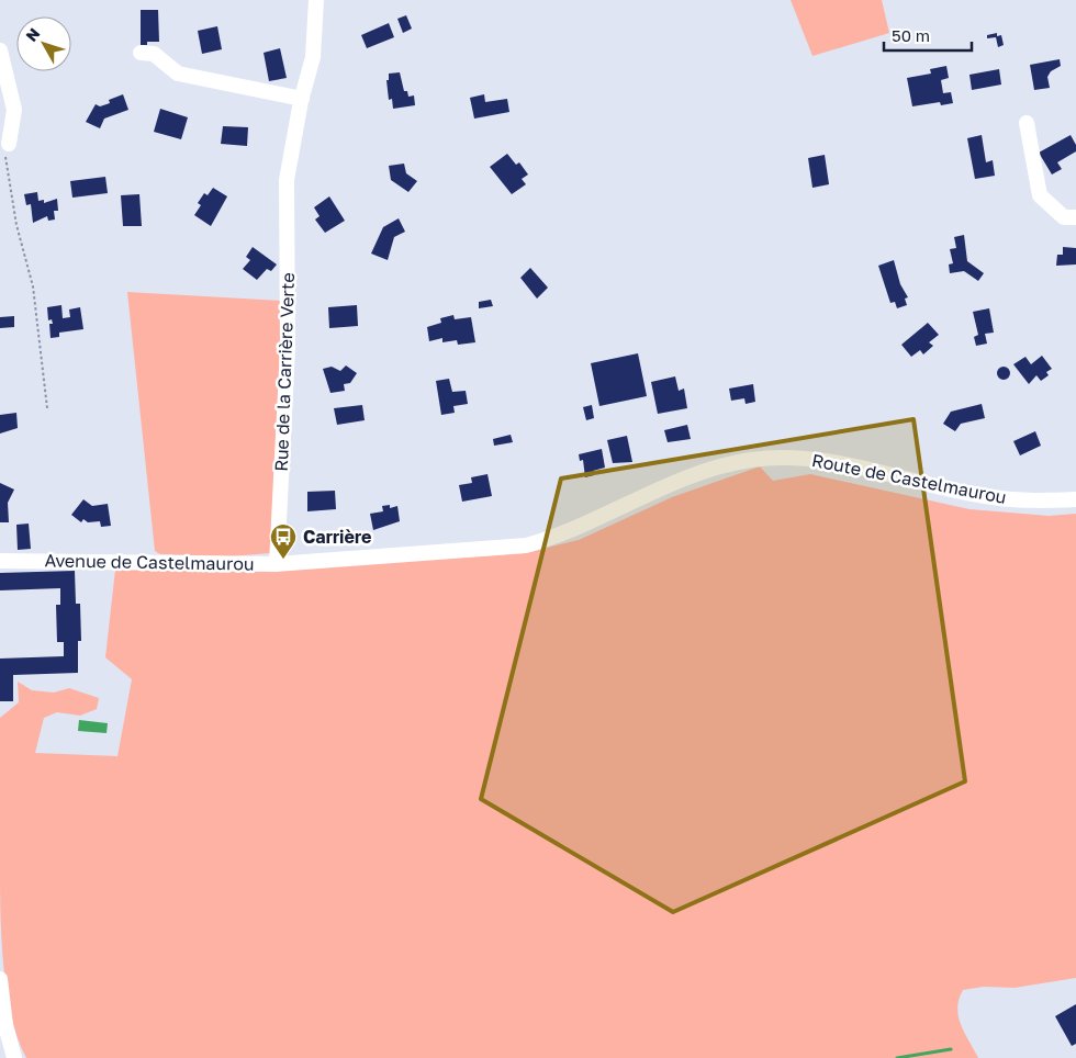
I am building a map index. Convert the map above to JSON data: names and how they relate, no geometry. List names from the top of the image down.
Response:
{
  "streets": {
    "street": ["Rue de la Carrière Verte", "Route de Castelmaurou", "Avenue de Castelmaurou"]
  },
  "crossings": [
    ["Rue de la Carrière Verte", "Avenue de Castelmaurou"],
    ["Route de Castelmaurou", "Avenue de Castelmaurou"]
  ],
  "places": {
    "bus stop": ["Carrière"]
  },
  "scale_bar": "50 m",
  "north": "top left"
}
